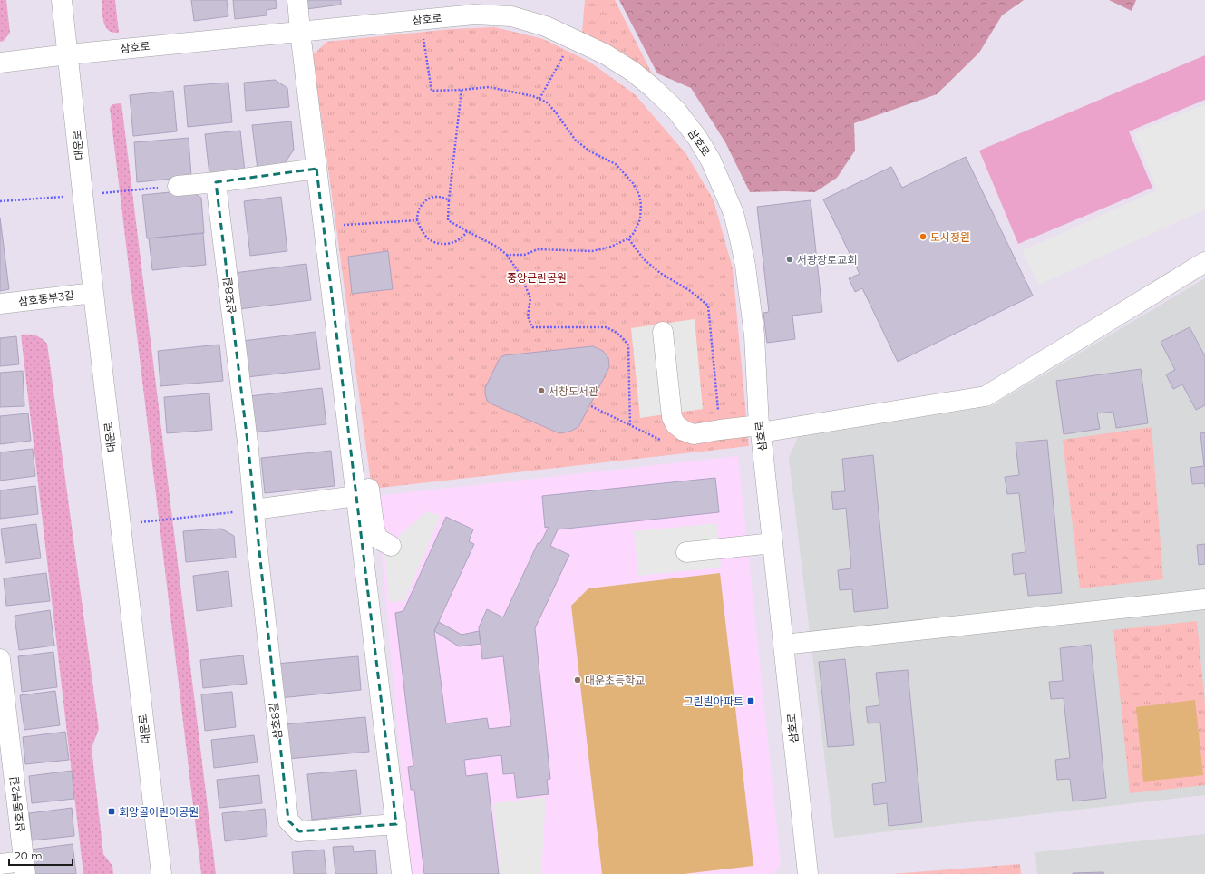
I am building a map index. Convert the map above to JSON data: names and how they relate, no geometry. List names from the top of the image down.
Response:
{
  "streets": {
    "street": [
      "삼호로",
      "대운로",
      "삼호8길",
      "삼호동부3길",
      "삼호동부2길"
    ]
  },
  "crossings": [
    ["삼호로", "대운로"],
    ["대운로", "삼호동부3길"]
  ],
  "parks": ["중앙근린공원"],
  "places": {
    "other": [
      "도시정원",
      "서광장로교회",
      "서창도서관",
      "대운초등학교"
    ],
    "transit": ["그린빌아파트", "회양골어린이공원"]
  },
  "scale_bar": "20 m"
}
